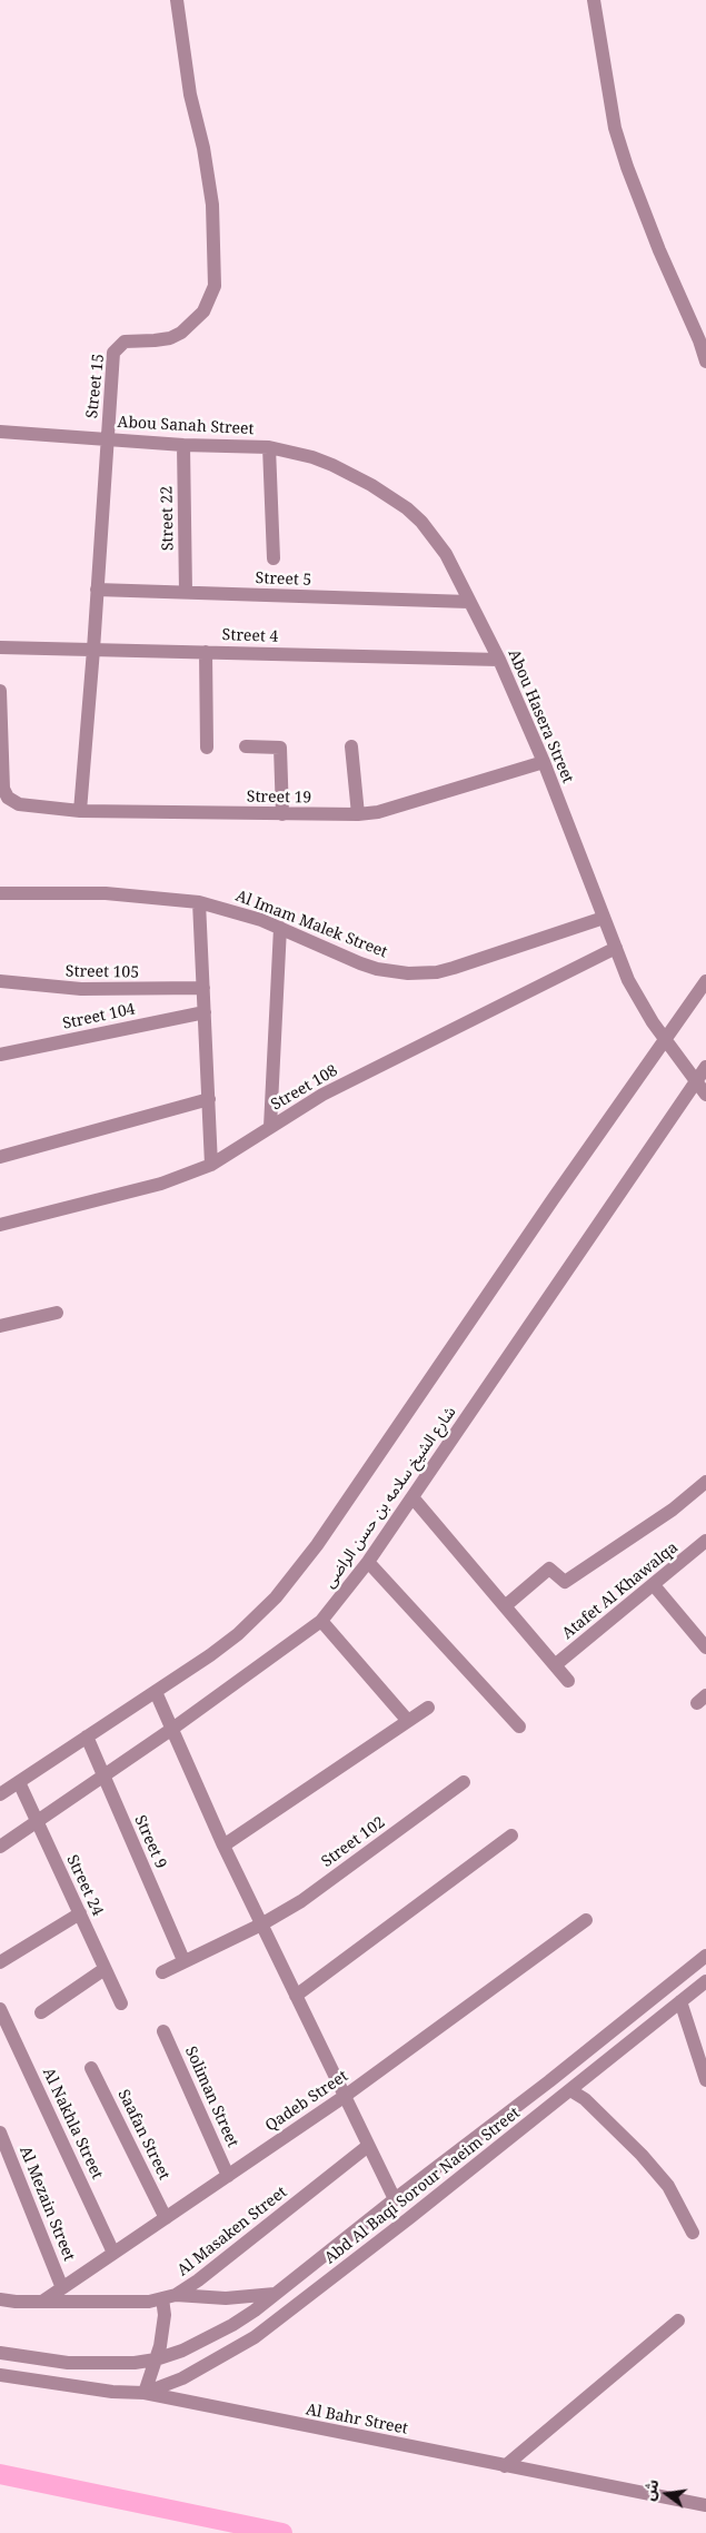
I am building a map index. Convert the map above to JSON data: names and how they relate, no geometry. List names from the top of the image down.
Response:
{
  "streets": {
    "street": [
      "Street 15",
      "Abou Sanah Street",
      "Street 22",
      "Street 5",
      "Street 4",
      "Abou Hasera Street",
      "Street 19",
      "Al Imam Malek Street",
      "Street 105",
      "Street 104",
      "Street 108",
      "شارع الشيخ سلامه بن حسن الراضى",
      "Atafet Al Khawalqa",
      "Street 9",
      "Street 102",
      "Street 24",
      "Soliman Street",
      "Qadeb Street",
      "Al Nakhla Street",
      "Saafan Street",
      "Abd Al Baqi Sorour Naeim Street",
      "Al Mezain Street",
      "Al Masaken Street",
      "Al Bahr Street"
    ]
  },
  "crossings": [
    ["Street 15", "Abou Sanah Street"],
    ["Street 15", "Street 5"],
    ["Street 15", "Street 4"],
    ["Street 15", "Street 19"],
    ["Abou Sanah Street", "Street 22"],
    ["Abou Sanah Street", "Abou Hasera Street"],
    ["Street 22", "Street 5"],
    ["Street 5", "Abou Hasera Street"],
    ["Street 4", "Abou Hasera Street"],
    ["Abou Hasera Street", "Street 19"],
    ["Abou Hasera Street", "Al Imam Malek Street"],
    ["Abou Hasera Street", "Street 108"],
    ["Abou Hasera Street", "شارع الشيخ سلامه بن حسن الراضى"],
    ["شارع الشيخ سلامه بن حسن الراضى", "Street 9"],
    ["شارع الشيخ سلامه بن حسن الراضى", "Street 24"],
    ["Street 9", "Street 102"],
    ["Soliman Street", "Qadeb Street"],
    ["Qadeb Street", "Al Nakhla Street"],
    ["Qadeb Street", "Saafan Street"],
    ["Qadeb Street", "Al Mezain Street"],
    ["Qadeb Street", "Al Masaken Street"],
    ["Abd Al Baqi Sorour Naeim Street", "Al Bahr Street"]
  ],
  "north": "left"
}
